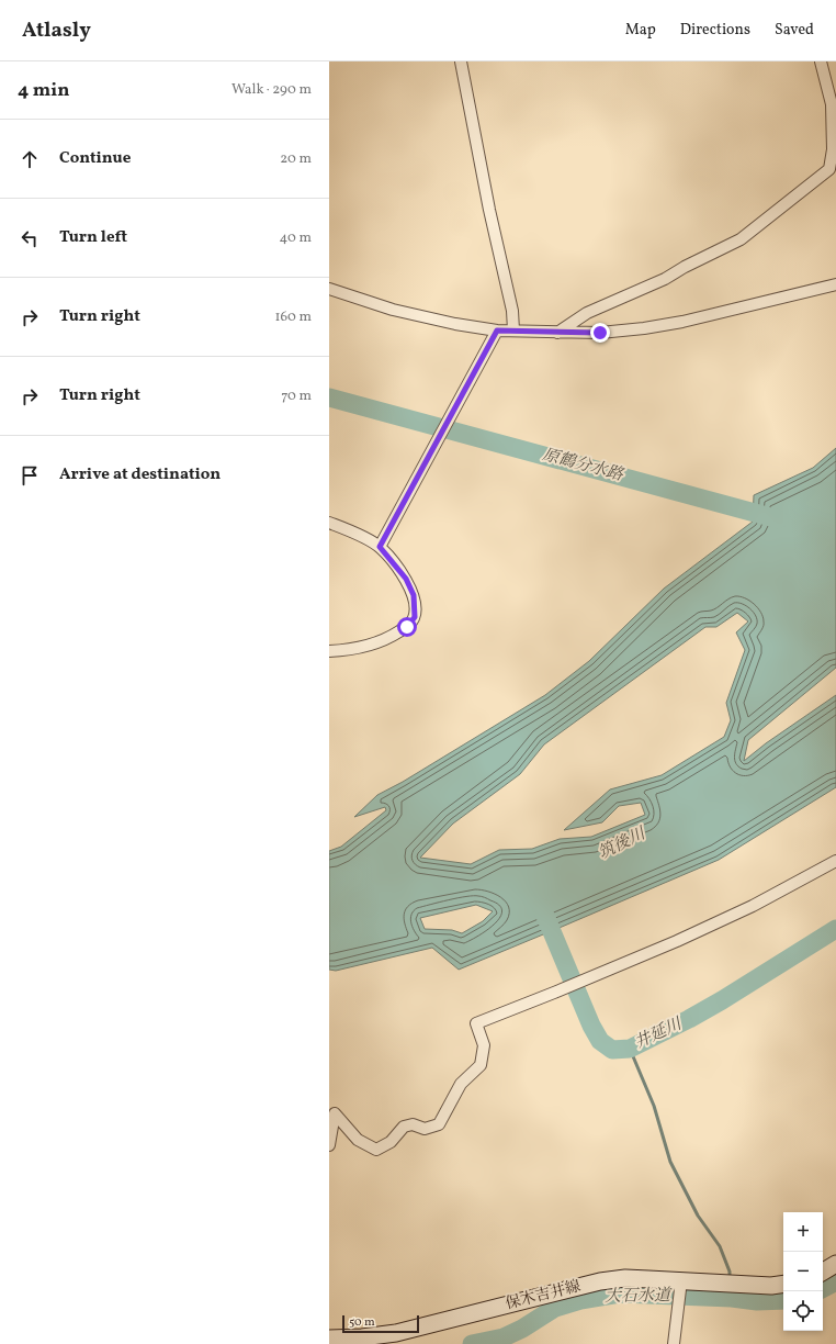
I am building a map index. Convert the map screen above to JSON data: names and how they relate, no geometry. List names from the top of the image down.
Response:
{
  "streets": {
    "main road": ["保木吉井線"]
  },
  "water": [
    "原鶴分水路",
    "筑後川",
    "井延川",
    "大石水道"
  ],
  "scale_bar": "50 m",
  "page": {
    "header": "Atlasly",
    "nav": ["Map", "Directions", "Saved"],
    "heading": ["4 min", "Walk · 290 m"],
    "list": [
      ["Continue", "20 m"],
      ["Turn left", "40 m"],
      ["Turn right", "160 m"],
      ["Turn right", "70 m"],
      "Arrive at destination"
    ],
    "map_buttons": ["+", "−"],
    "scale": "50 m"
  }
}
